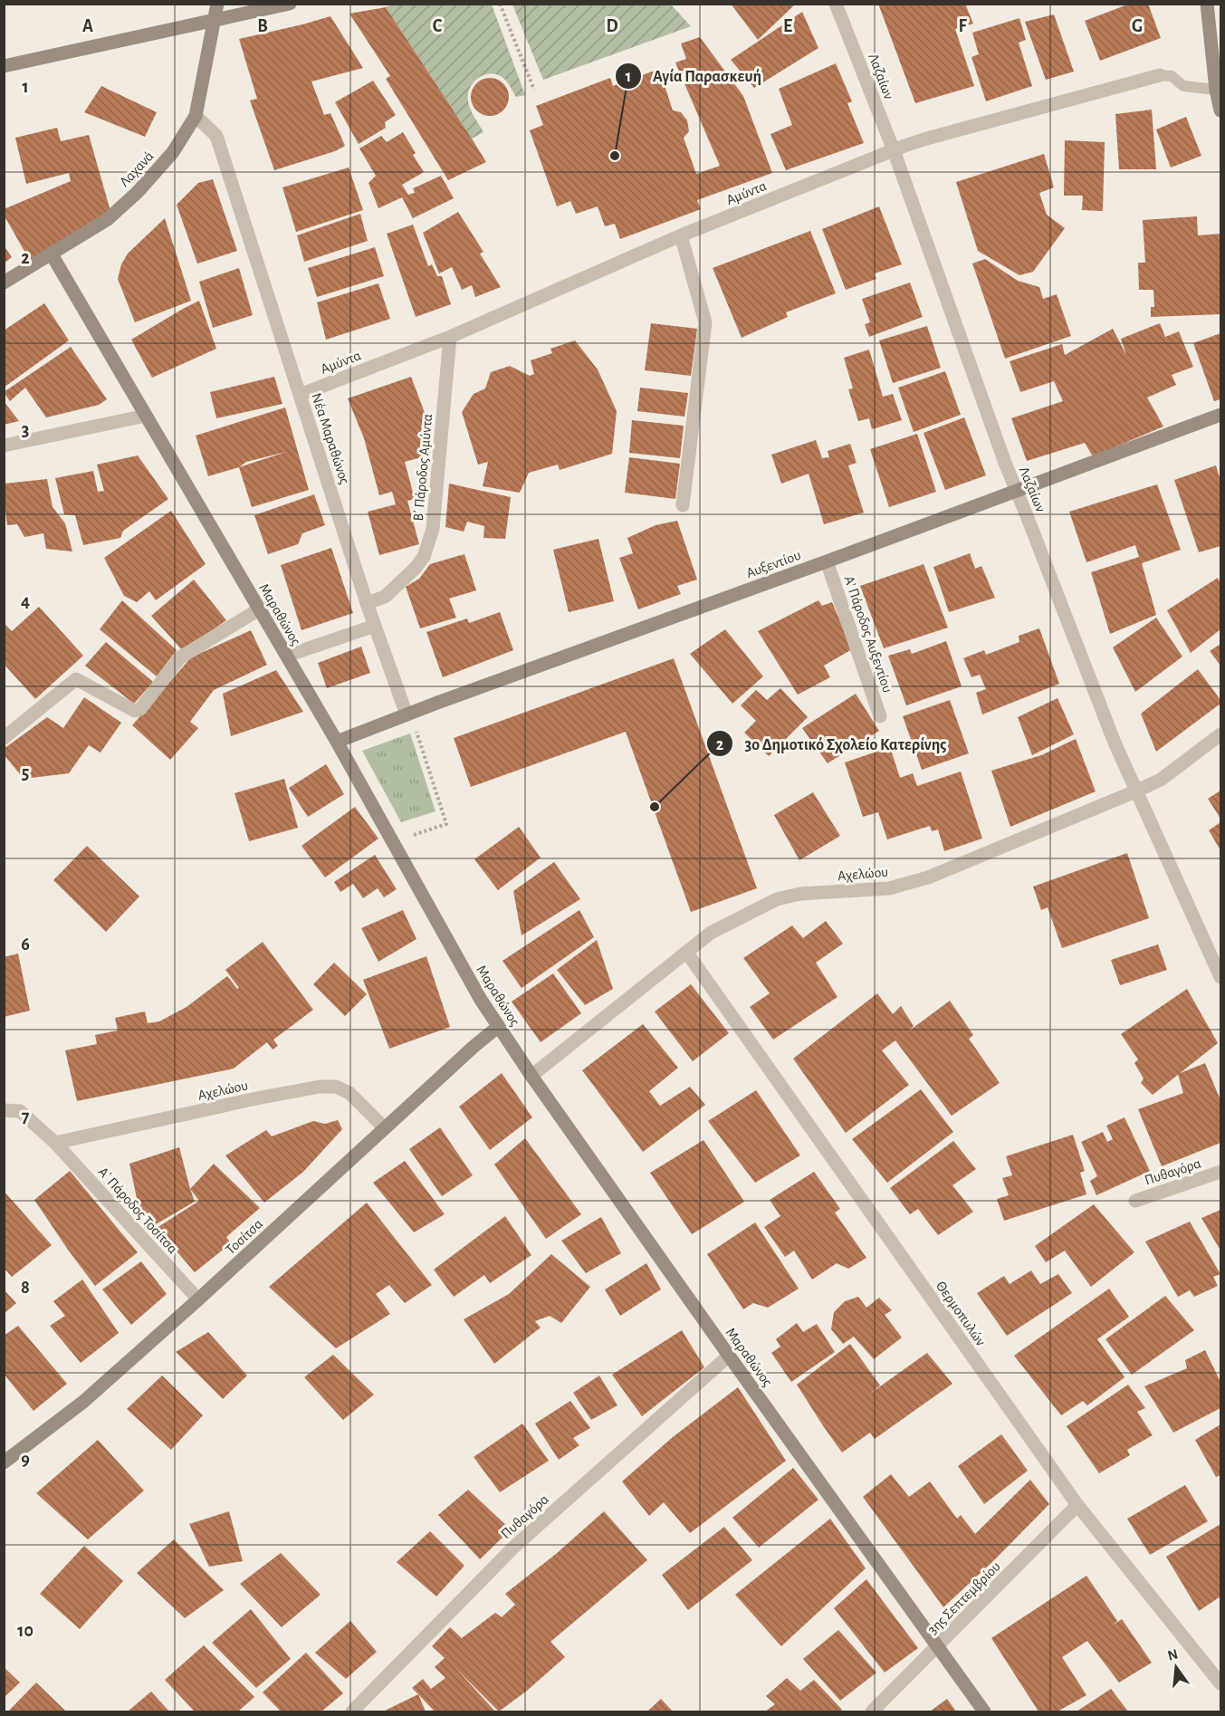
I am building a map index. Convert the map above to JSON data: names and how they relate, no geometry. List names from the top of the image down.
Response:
{
  "streets": {
    "street": [
      "Λαζαίων",
      "Λαχανά",
      "Αμύντα",
      "Νέα Μαραθώνος",
      "Β΄ Πάροδος Αμύντα",
      "Αυξεντίου",
      "Μαραθώνος",
      "Αʹ Πάροδος Αυξεντίου",
      "Αχελώου",
      "Πυθαγόρα",
      "Α΄ Πάροδος Τοσίτσα",
      "Τοσίτσα",
      "Θερμοπυλών",
      "3ης Σεπτεμβρίου"
    ]
  },
  "crossings": [
    ["Λαζαίων", "Αμύντα"],
    ["Λαζαίων", "Αυξεντίου"],
    ["Λαζαίων", "Αχελώου"],
    ["Λαχανά", "Νέα Μαραθώνος"],
    ["Λαχανά", "Μαραθώνος"],
    ["Αμύντα", "Νέα Μαραθώνος"],
    ["Αμύντα", "Β΄ Πάροδος Αμύντα"],
    ["Νέα Μαραθώνος", "Β΄ Πάροδος Αμύντα"],
    ["Νέα Μαραθώνος", "Αυξεντίου"],
    ["Αυξεντίου", "Μαραθώνος"],
    ["Αυξεντίου", "Αʹ Πάροδος Αυξεντίου"],
    ["Μαραθώνος", "Αχελώου"],
    ["Μαραθώνος", "Πυθαγόρα"],
    ["Μαραθώνος", "Τοσίτσα"],
    ["Μαραθώνος", "3ης Σεπτεμβρίου"],
    ["Αχελώου", "Α΄ Πάροδος Τοσίτσα"],
    ["Αχελώου", "Τοσίτσα"],
    ["Αχελώου", "Θερμοπυλών"],
    ["Α΄ Πάροδος Τοσίτσα", "Τοσίτσα"],
    ["Θερμοπυλών", "3ης Σεπτεμβρίου"]
  ],
  "places": ["Αγία Παρασκευή", "3ο Δημοτικό Σχολείο Κατερίνης"],
  "north": "top",
  "grid": {
    "columns": [
      "A",
      "B",
      "C",
      "D",
      "E",
      "F",
      "G"
    ],
    "rows": [
      "1",
      "2",
      "3",
      "4",
      "5",
      "6",
      "7",
      "8",
      "9",
      "10"
    ]
  }
}
